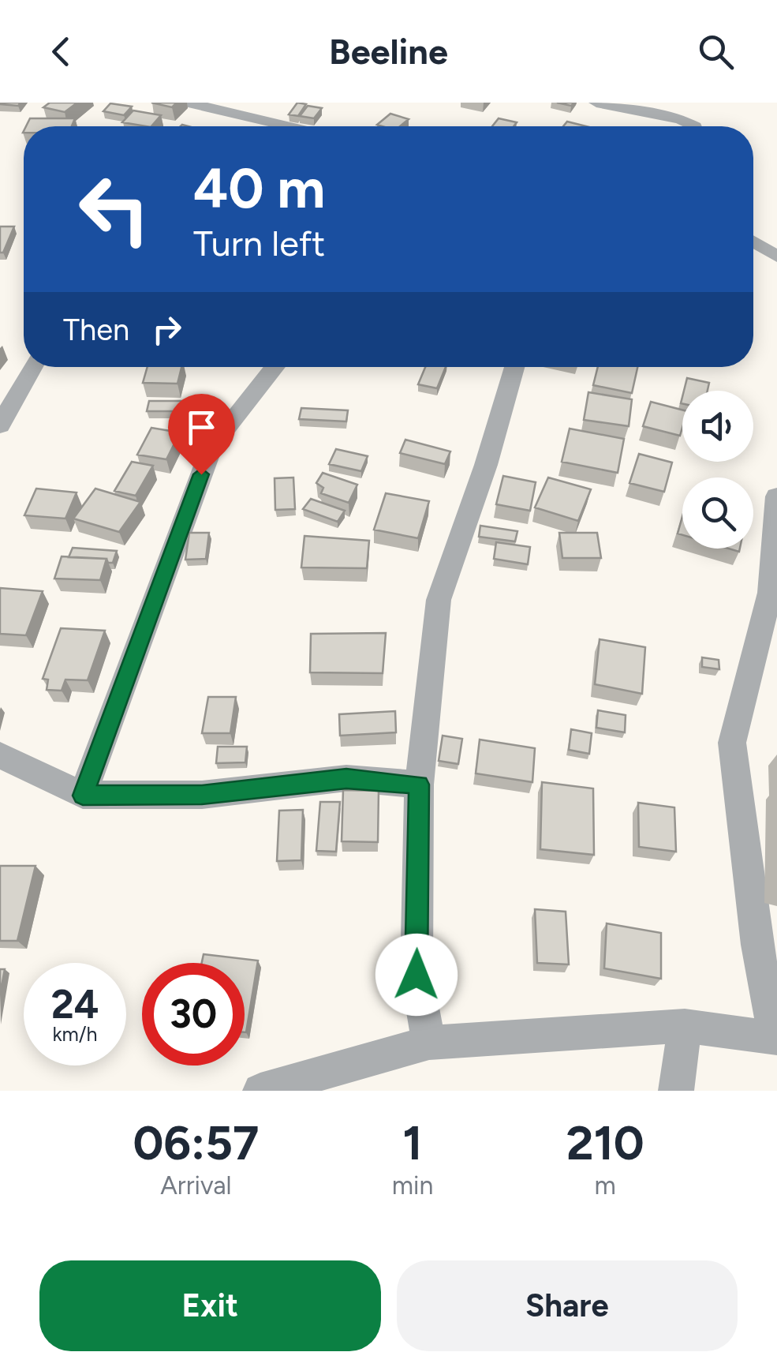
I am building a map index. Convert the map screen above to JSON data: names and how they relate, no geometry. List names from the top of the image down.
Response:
{
  "page": {
    "header": "Beeline",
    "turn": ["40 m", "Turn left"],
    "then": "Then",
    "speed": "24 km/h",
    "limit": "30",
    "eta": [
      "06:57",
      "Arrival",
      "1",
      "min",
      "210",
      "m"
    ],
    "buttons": ["Exit", "Share"]
  }
}
